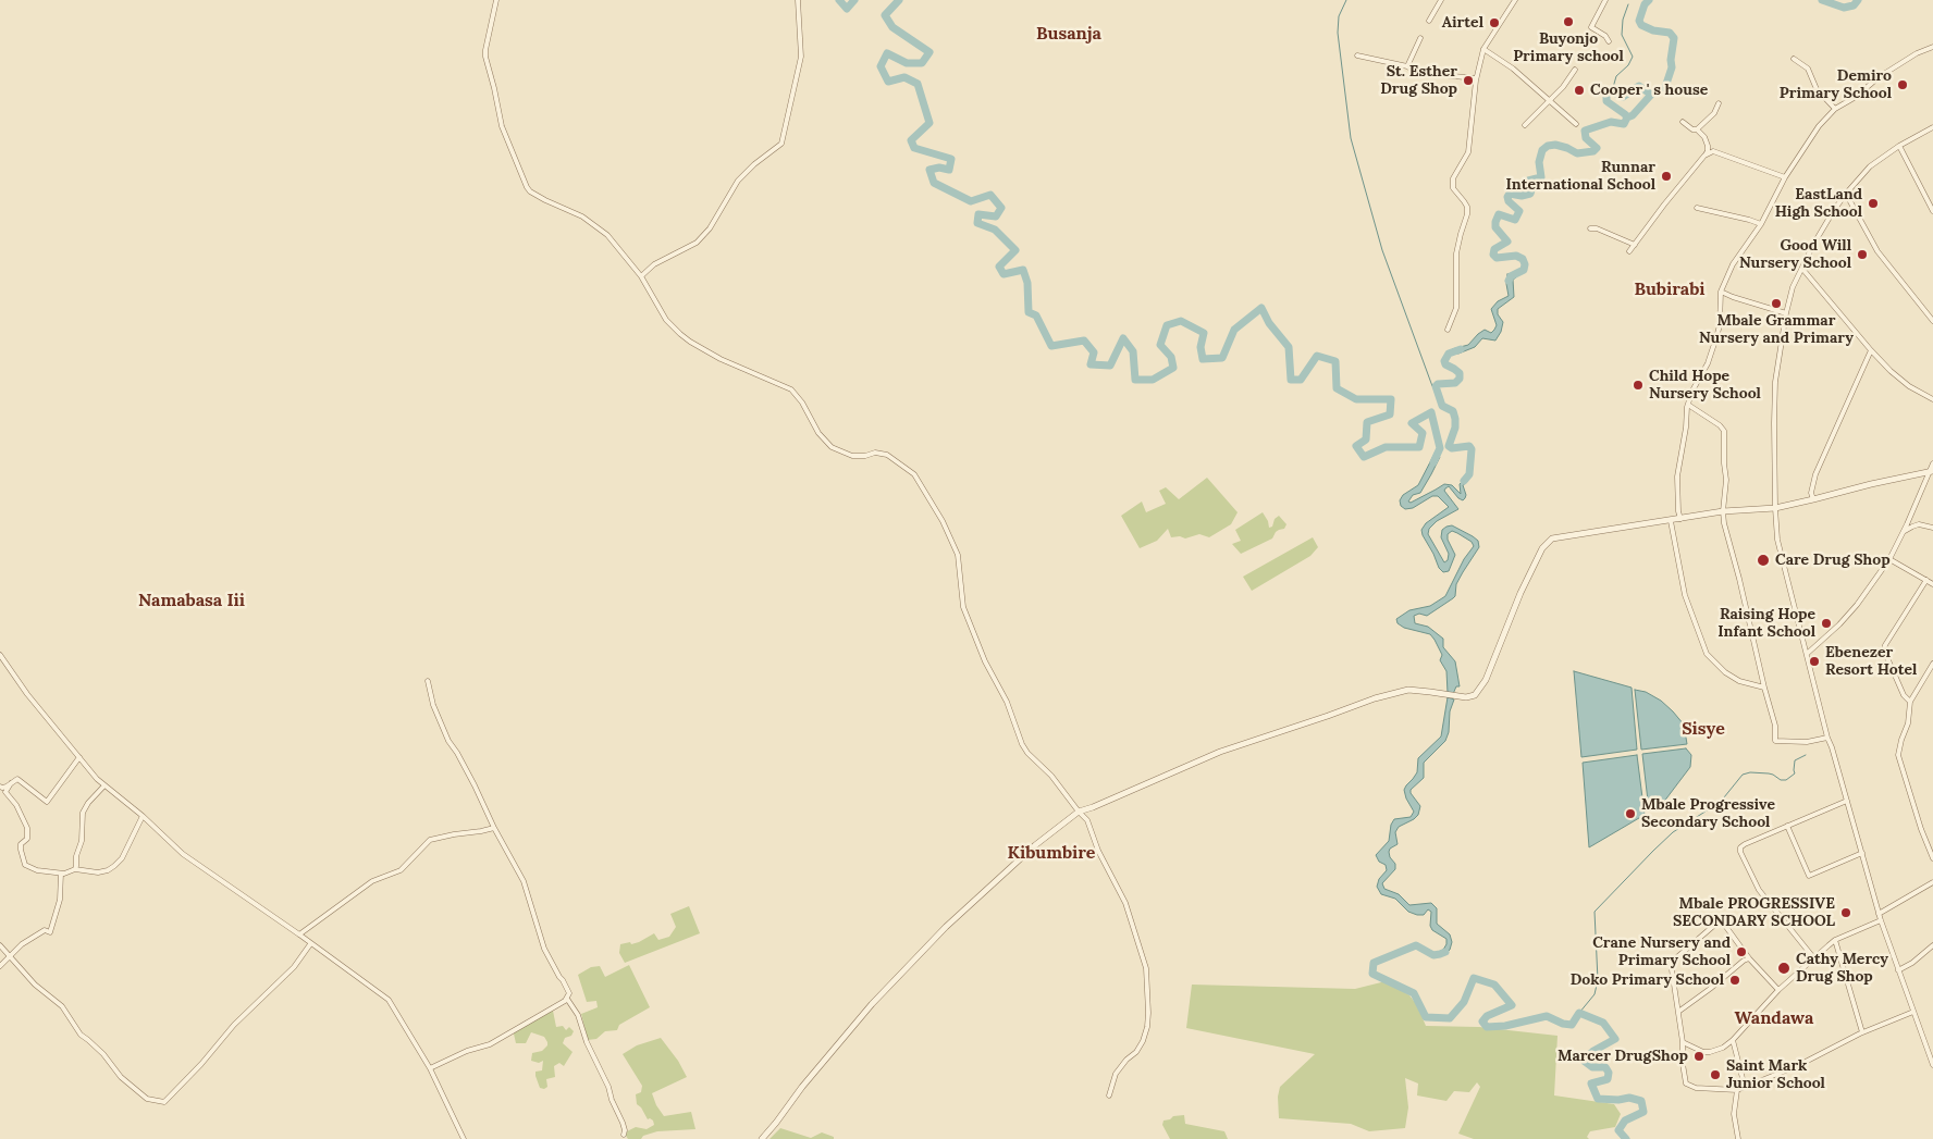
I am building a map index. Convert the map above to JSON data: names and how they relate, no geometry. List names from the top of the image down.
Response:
{
  "districts": [
    "Busanja",
    "Bubirabi",
    "Namabasa Iii",
    "Sisye",
    "Kibumbire",
    "Wandawa"
  ],
  "places": [
    "Buyonjo Primary school",
    "Airtel",
    "St. Esther Drug Shop",
    "Demiro Primary School",
    "Cooper ' s house",
    "Runnar International School",
    "EastLand High School",
    "Good Will Nursery School",
    "Mbale Grammar Nursery and Primary",
    "Child Hope Nursery School",
    "Care Drug Shop",
    "Raising Hope Infant School",
    "Ebenezer Resort Hotel",
    "Mbale Progressive Secondary School",
    "Mbale PROGRESSIVE SECONDARY SCHOOL",
    "Crane Nursery and Primary School",
    "Cathy Mercy Drug Shop",
    "Doko Primary School",
    "Marcer DrugShop",
    "Saint Mark Junior School"
  ]
}
